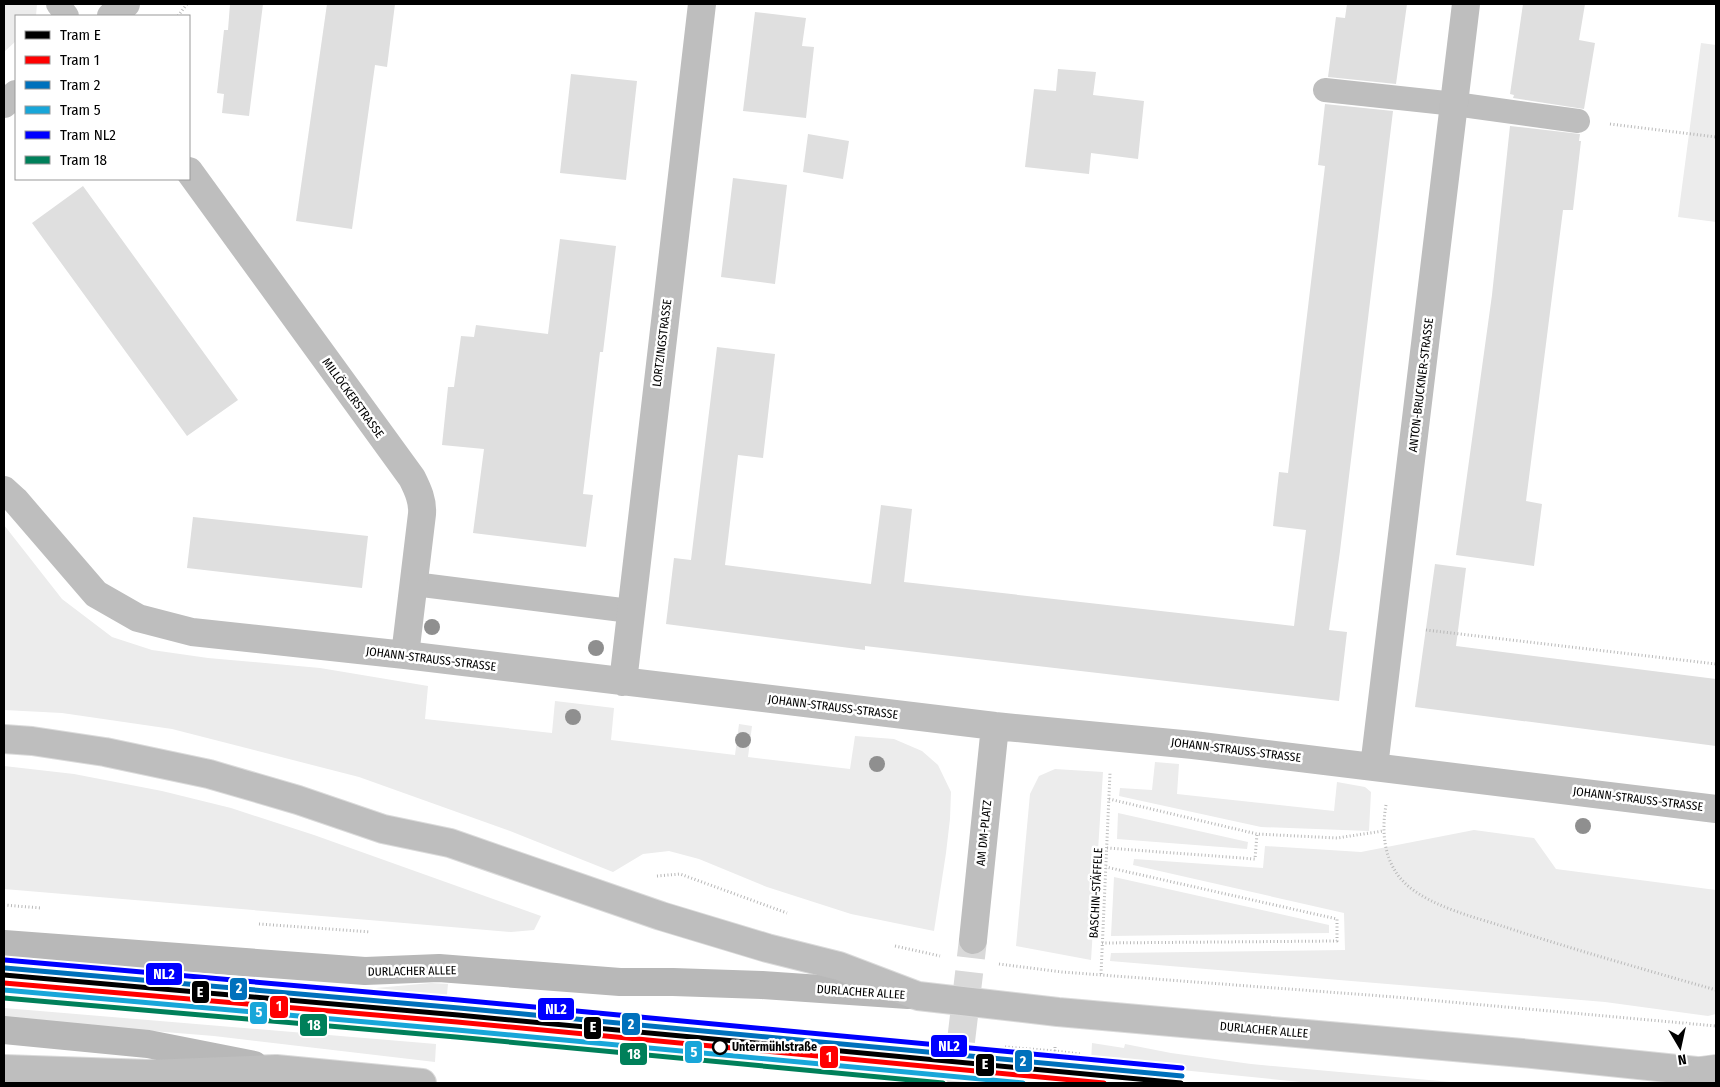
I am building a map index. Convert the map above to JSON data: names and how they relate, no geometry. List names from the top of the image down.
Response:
{
  "streets": {
    "main road": ["DURLACHER ALLEE"],
    "street": [
      "LORTZINGSTRASSE",
      "ANTON-BRUCKNER-STRASSE",
      "MILLÖCKERSTRASSE",
      "JOHANN-STRAUSS-STRASSE",
      "AM DM-PLATZ"
    ],
    "path": ["BASCHIN-STÄFFELE"]
  },
  "crossings": [
    ["LORTZINGSTRASSE", "JOHANN-STRAUSS-STRASSE"],
    ["ANTON-BRUCKNER-STRASSE", "JOHANN-STRAUSS-STRASSE"],
    ["MILLÖCKERSTRASSE", "JOHANN-STRAUSS-STRASSE"],
    ["JOHANN-STRAUSS-STRASSE", "AM DM-PLATZ"]
  ],
  "places": ["Untermühlstraße"],
  "lines": [
    "tram line NL2",
    "tram line 2",
    "tram line E",
    "tram line 1",
    "tram line 5",
    "tram line 18"
  ],
  "legend": [
    "Tram E",
    "Tram 1",
    "Tram 2",
    "Tram 5",
    "Tram NL2",
    "Tram 18"
  ],
  "north": "bottom"
}
